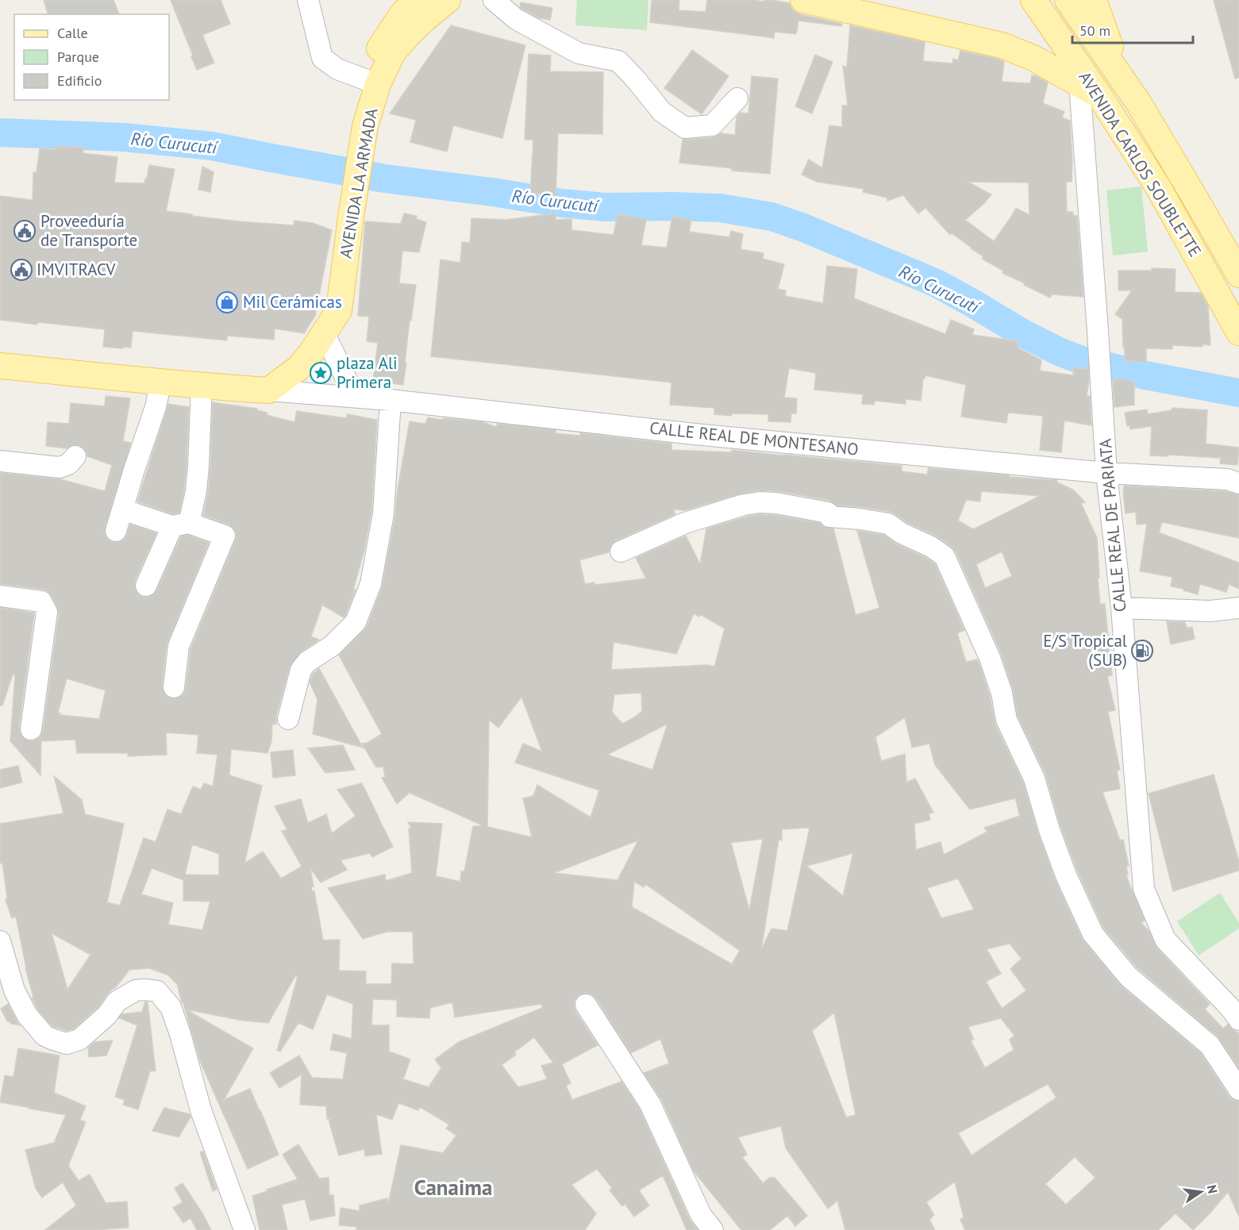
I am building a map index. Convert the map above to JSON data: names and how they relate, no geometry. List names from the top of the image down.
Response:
{
  "streets": {
    "main road": ["AVENIDA CARLOS SOUBLETTE", "AVENIDA LA ARMADA"],
    "street": ["CALLE REAL DE MONTESANO", "CALLE REAL DE PARIATA"]
  },
  "crossings": [
    ["AVENIDA LA ARMADA", "CALLE REAL DE MONTESANO"],
    ["CALLE REAL DE MONTESANO", "CALLE REAL DE PARIATA"]
  ],
  "districts": ["Canaima"],
  "water": ["Río Curucutí"],
  "places": {
    "public building": ["Proveeduría de Transporte", "IMVITRACV"],
    "shop": ["Mil Cerámicas"],
    "place": ["plaza Ali Primera"],
    "fuel station": ["E/S Tropical (SUB)"]
  },
  "legend": ["Calle", "Parque", "Edificio"],
  "scale_bar": "50 m",
  "north": "right"
}
